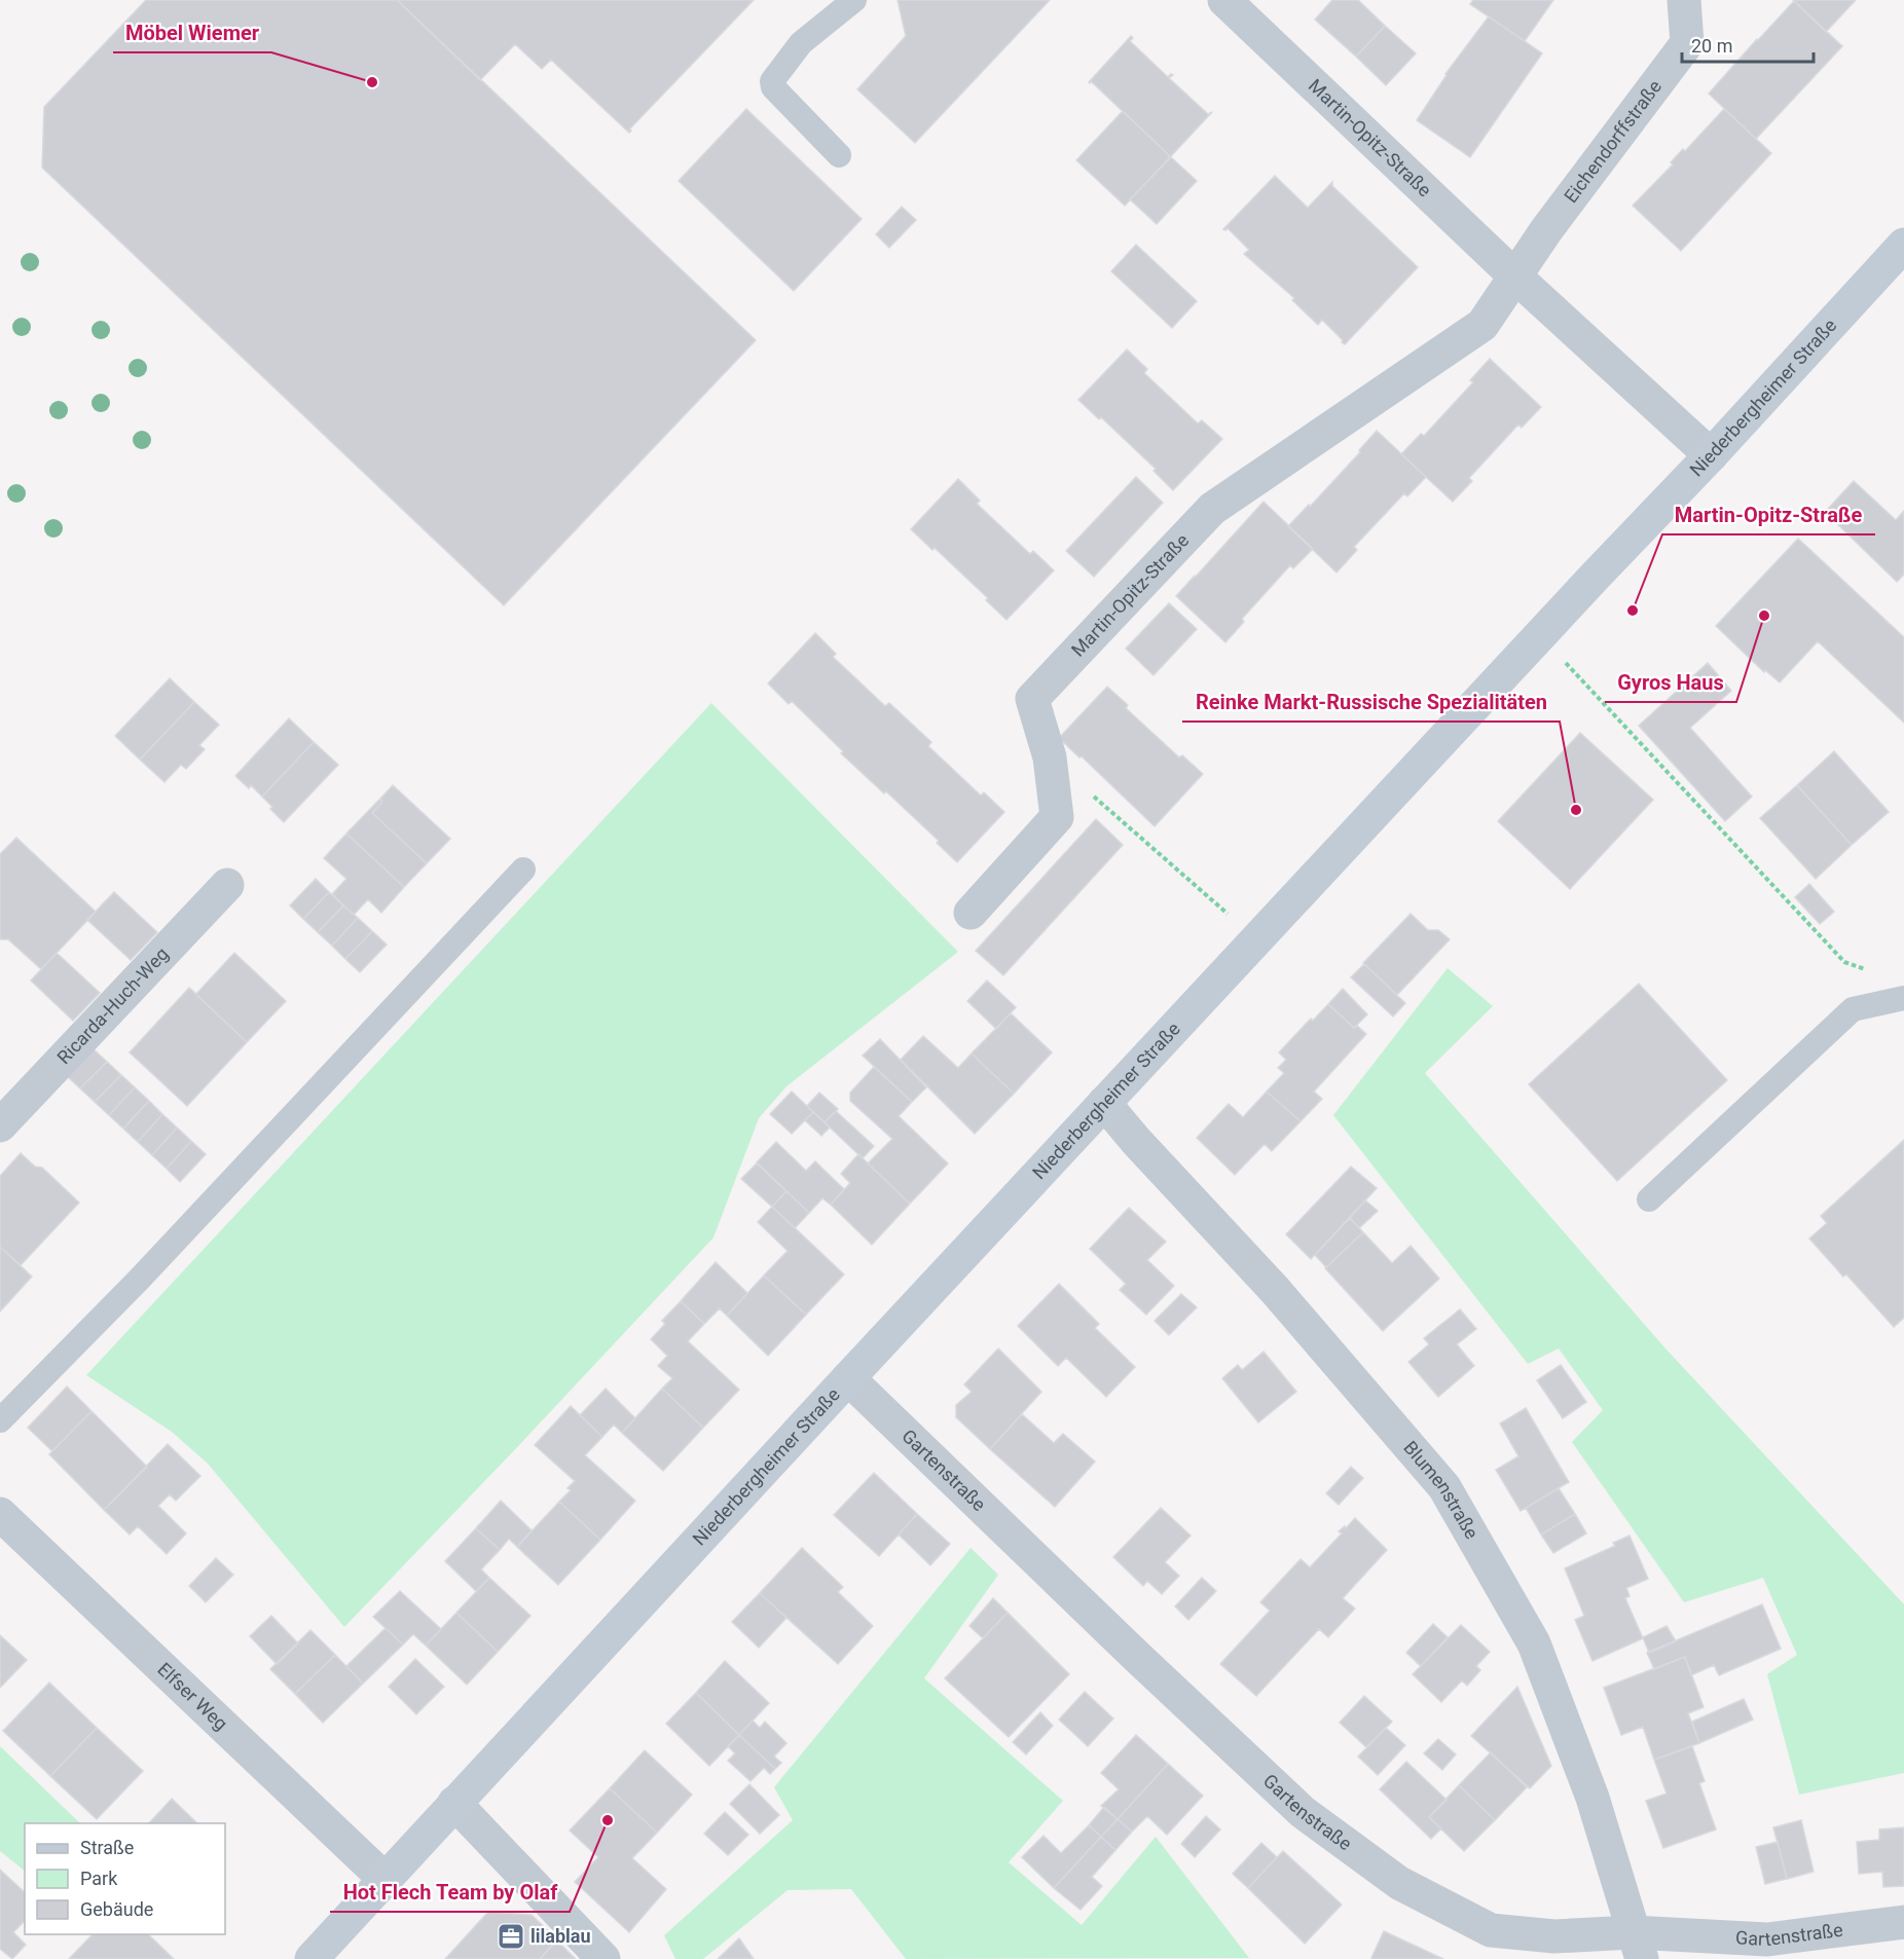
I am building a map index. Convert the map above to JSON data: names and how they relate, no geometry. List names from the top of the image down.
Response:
{
  "streets": {
    "main road": ["Niederbergheimer Straße"],
    "street": [
      "Martin-Opitz-Straße",
      "Eichendorffstraße",
      "Ricarda-Huch-Weg",
      "Gartenstraße",
      "Blumenstraße",
      "Elfser Weg"
    ]
  },
  "crossings": [
    ["Martin-Opitz-Straße", "Eichendorffstraße"],
    ["Martin-Opitz-Straße", "Niederbergheimer Straße"],
    ["Niederbergheimer Straße", "Gartenstraße"],
    ["Niederbergheimer Straße", "Blumenstraße"],
    ["Niederbergheimer Straße", "Elfser Weg"],
    ["Gartenstraße", "Blumenstraße"]
  ],
  "places": {
    "other": [
      "Möbel Wiemer",
      "Martin-Opitz-Straße",
      "Gyros Haus",
      "Reinke Markt-Russische Spezialitäten",
      "Hot Flech Team by Olaf"
    ],
    "office": ["lilablau"]
  },
  "legend": ["Straße", "Park", "Gebäude"],
  "scale_bar": "20 m"
}
